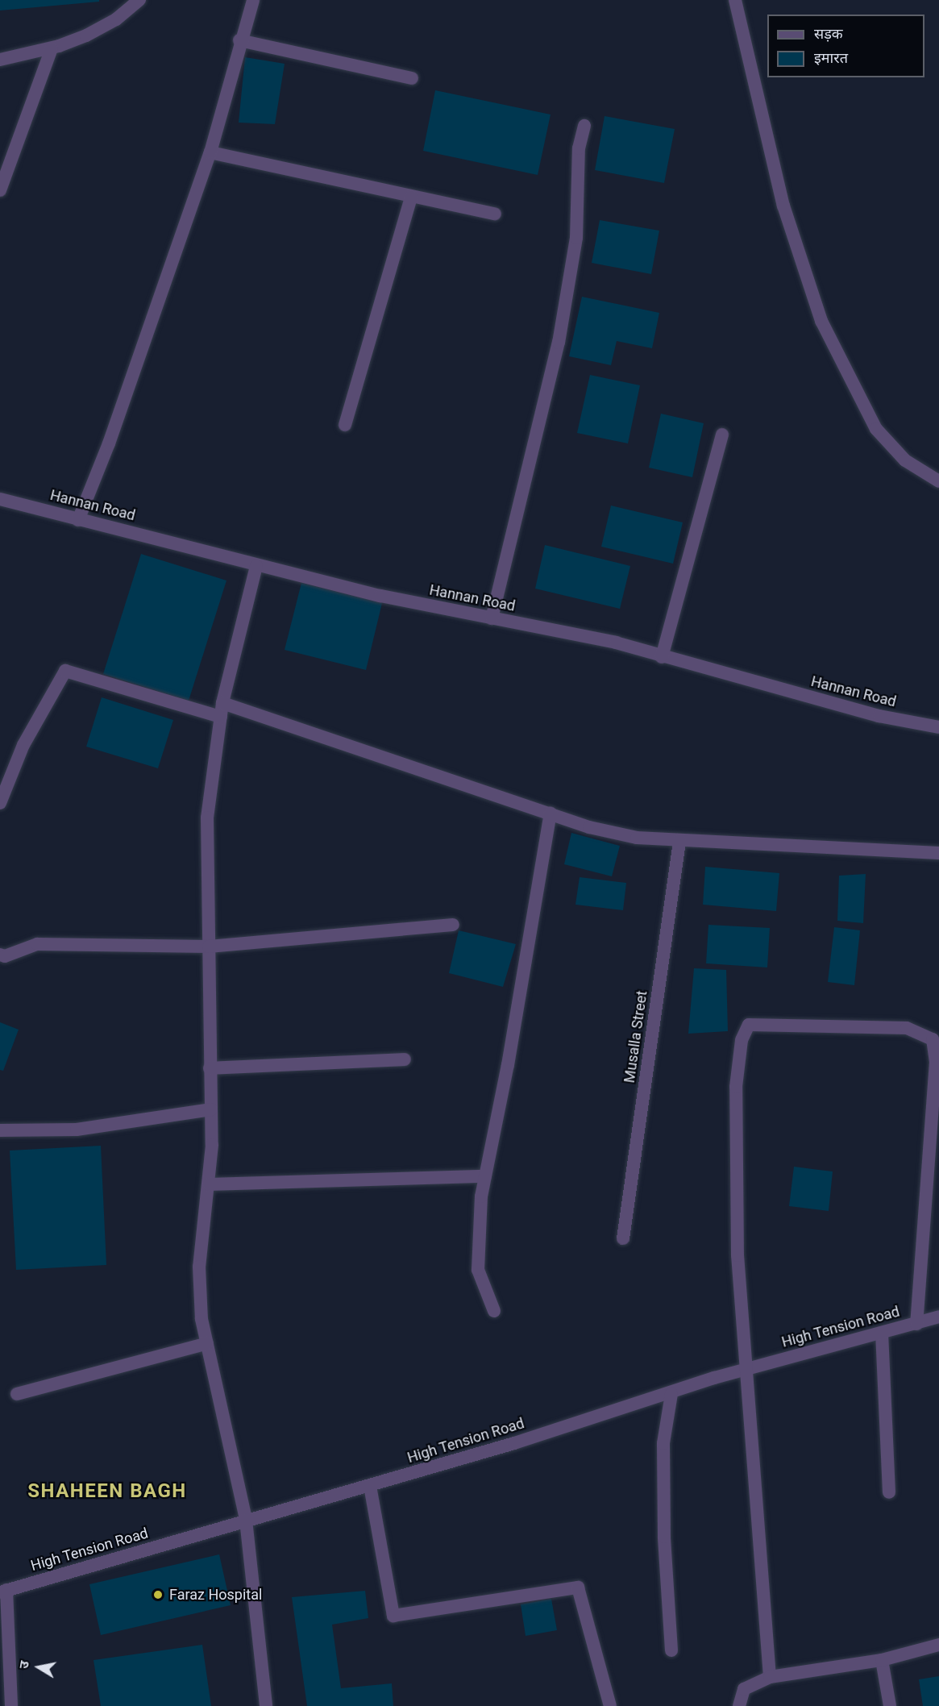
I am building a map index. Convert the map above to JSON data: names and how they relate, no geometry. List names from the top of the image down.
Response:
{
  "streets": {
    "street": ["Hannan Road", "Musalla Street", "High Tension Road"]
  },
  "districts": ["SHAHEEN BAGH"],
  "places": ["Faraz Hospital"],
  "legend": ["सड़क", "इमारत"],
  "north": "left"
}
